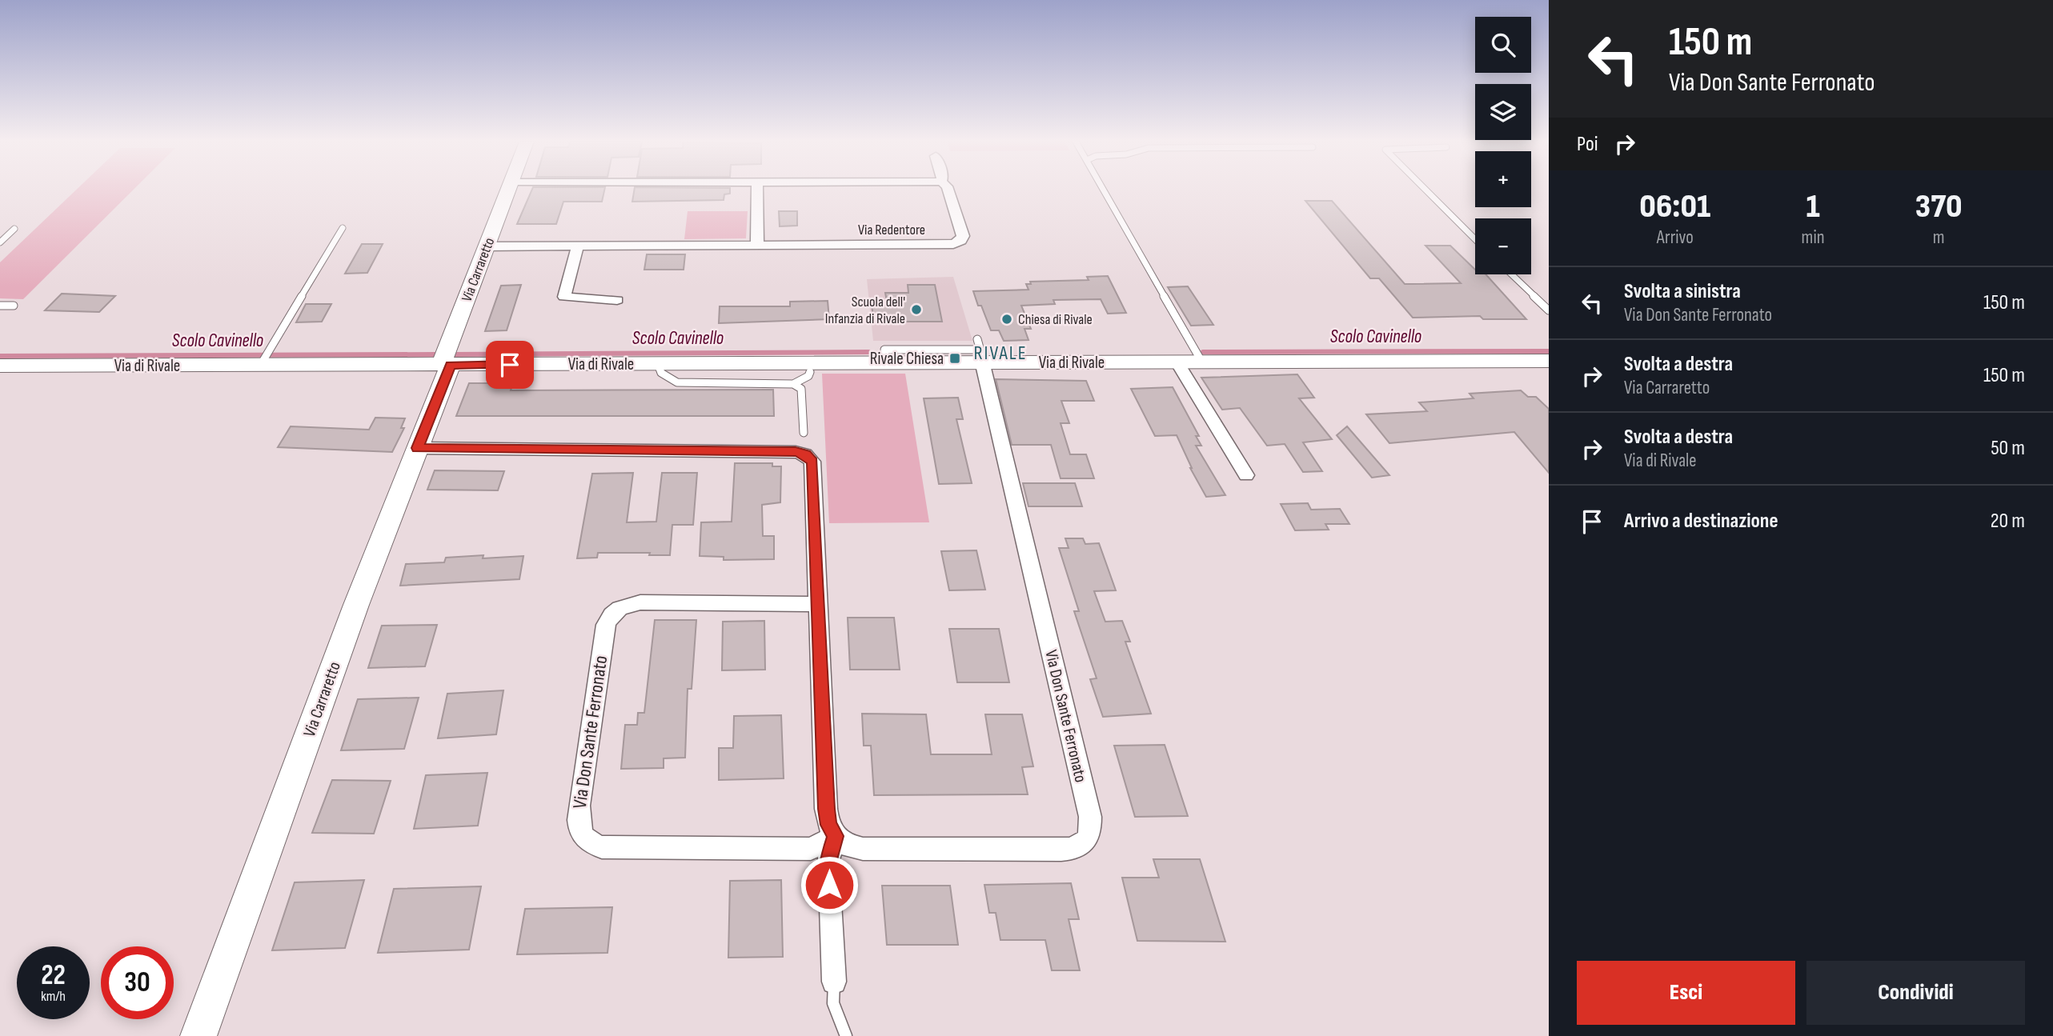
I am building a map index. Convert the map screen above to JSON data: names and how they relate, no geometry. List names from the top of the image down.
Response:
{
  "streets": {
    "street": [
      "Via Redentore",
      "Via Carraretto",
      "Via di Rivale",
      "Via Don Sante Ferronato"
    ]
  },
  "crossings": [
    ["Via Redentore", "Via Carraretto"],
    ["Via Carraretto", "Via di Rivale"],
    ["Via di Rivale", "Via Don Sante Ferronato"]
  ],
  "districts": ["RIVALE"],
  "water": ["Scolo Cavinello"],
  "places": {
    "other": ["Scuola dell' Infanzia di Rivale", "Chiesa di Rivale"],
    "transit": ["Rivale Chiesa"]
  },
  "page": {
    "turn": ["150 m", "Via Don Sante Ferronato"],
    "map_buttons": ["+", "−"],
    "then": "Poi",
    "eta": [
      "06:01",
      "Arrivo",
      "1",
      "min",
      "370",
      "m"
    ],
    "list": [
      {
        "name": "Svolta a sinistra",
        "note": "Via Don Sante Ferronato",
        "value": "150 m"
      },
      {
        "name": "Svolta a destra",
        "note": "Via Carraretto",
        "value": "150 m"
      },
      {
        "name": "Svolta a destra",
        "note": "Via di Rivale",
        "value": "50 m"
      },
      {
        "name": "Arrivo a destinazione",
        "value": "20 m"
      }
    ],
    "speed": "22 km/h",
    "limit": "30",
    "buttons": ["Esci", "Condividi"]
  }
}
